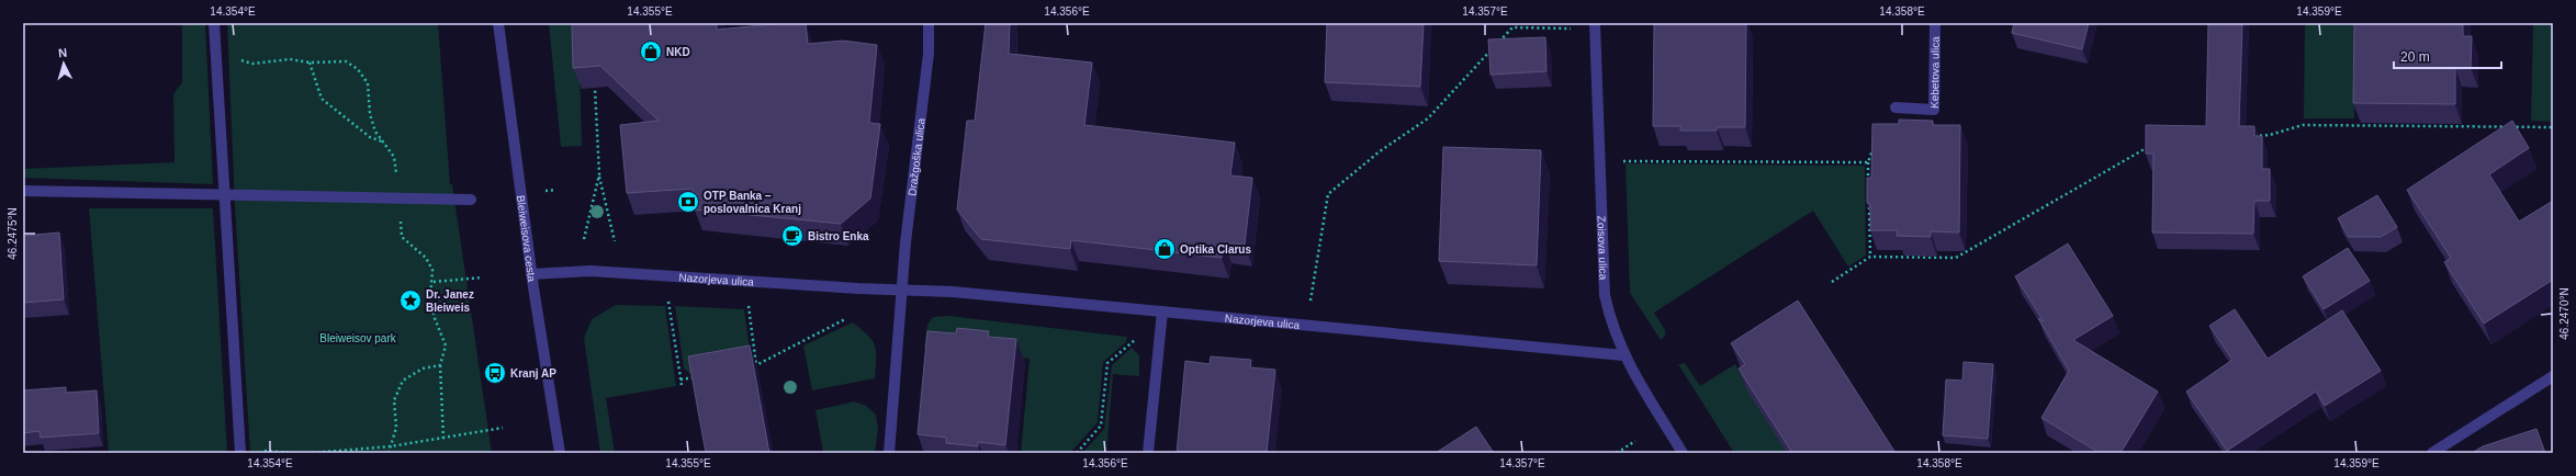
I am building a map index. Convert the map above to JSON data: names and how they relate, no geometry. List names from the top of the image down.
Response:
{
  "streets": {
    "street": [
      "Kebetova ulica",
      "Dražgoška ulica",
      "Bleiweisova cesta",
      "Zoisova ulica",
      "Nazorjeva ulica"
    ]
  },
  "crossings": [
    ["Dražgoška ulica", "Nazorjeva ulica"],
    ["Bleiweisova cesta", "Nazorjeva ulica"],
    ["Zoisova ulica", "Nazorjeva ulica"]
  ],
  "parks": ["Bleiweisov park"],
  "places": {
    "shop": ["NKD", "Optika Clarus"],
    "bank": ["OTP Banka – poslovalnica Kranj"],
    "cafe": ["Bistro Enka"],
    "place": ["Dr. Janez Bleiweis"],
    "bus stop": ["Kranj AP"]
  },
  "scale_bar": "20 m",
  "north": "top",
  "coordinates": [
    "14.354°E",
    "14.355°E",
    "14.356°E",
    "14.357°E",
    "14.358°E",
    "14.359°E",
    "46.2475°N",
    "46.2470°N"
  ]
}
